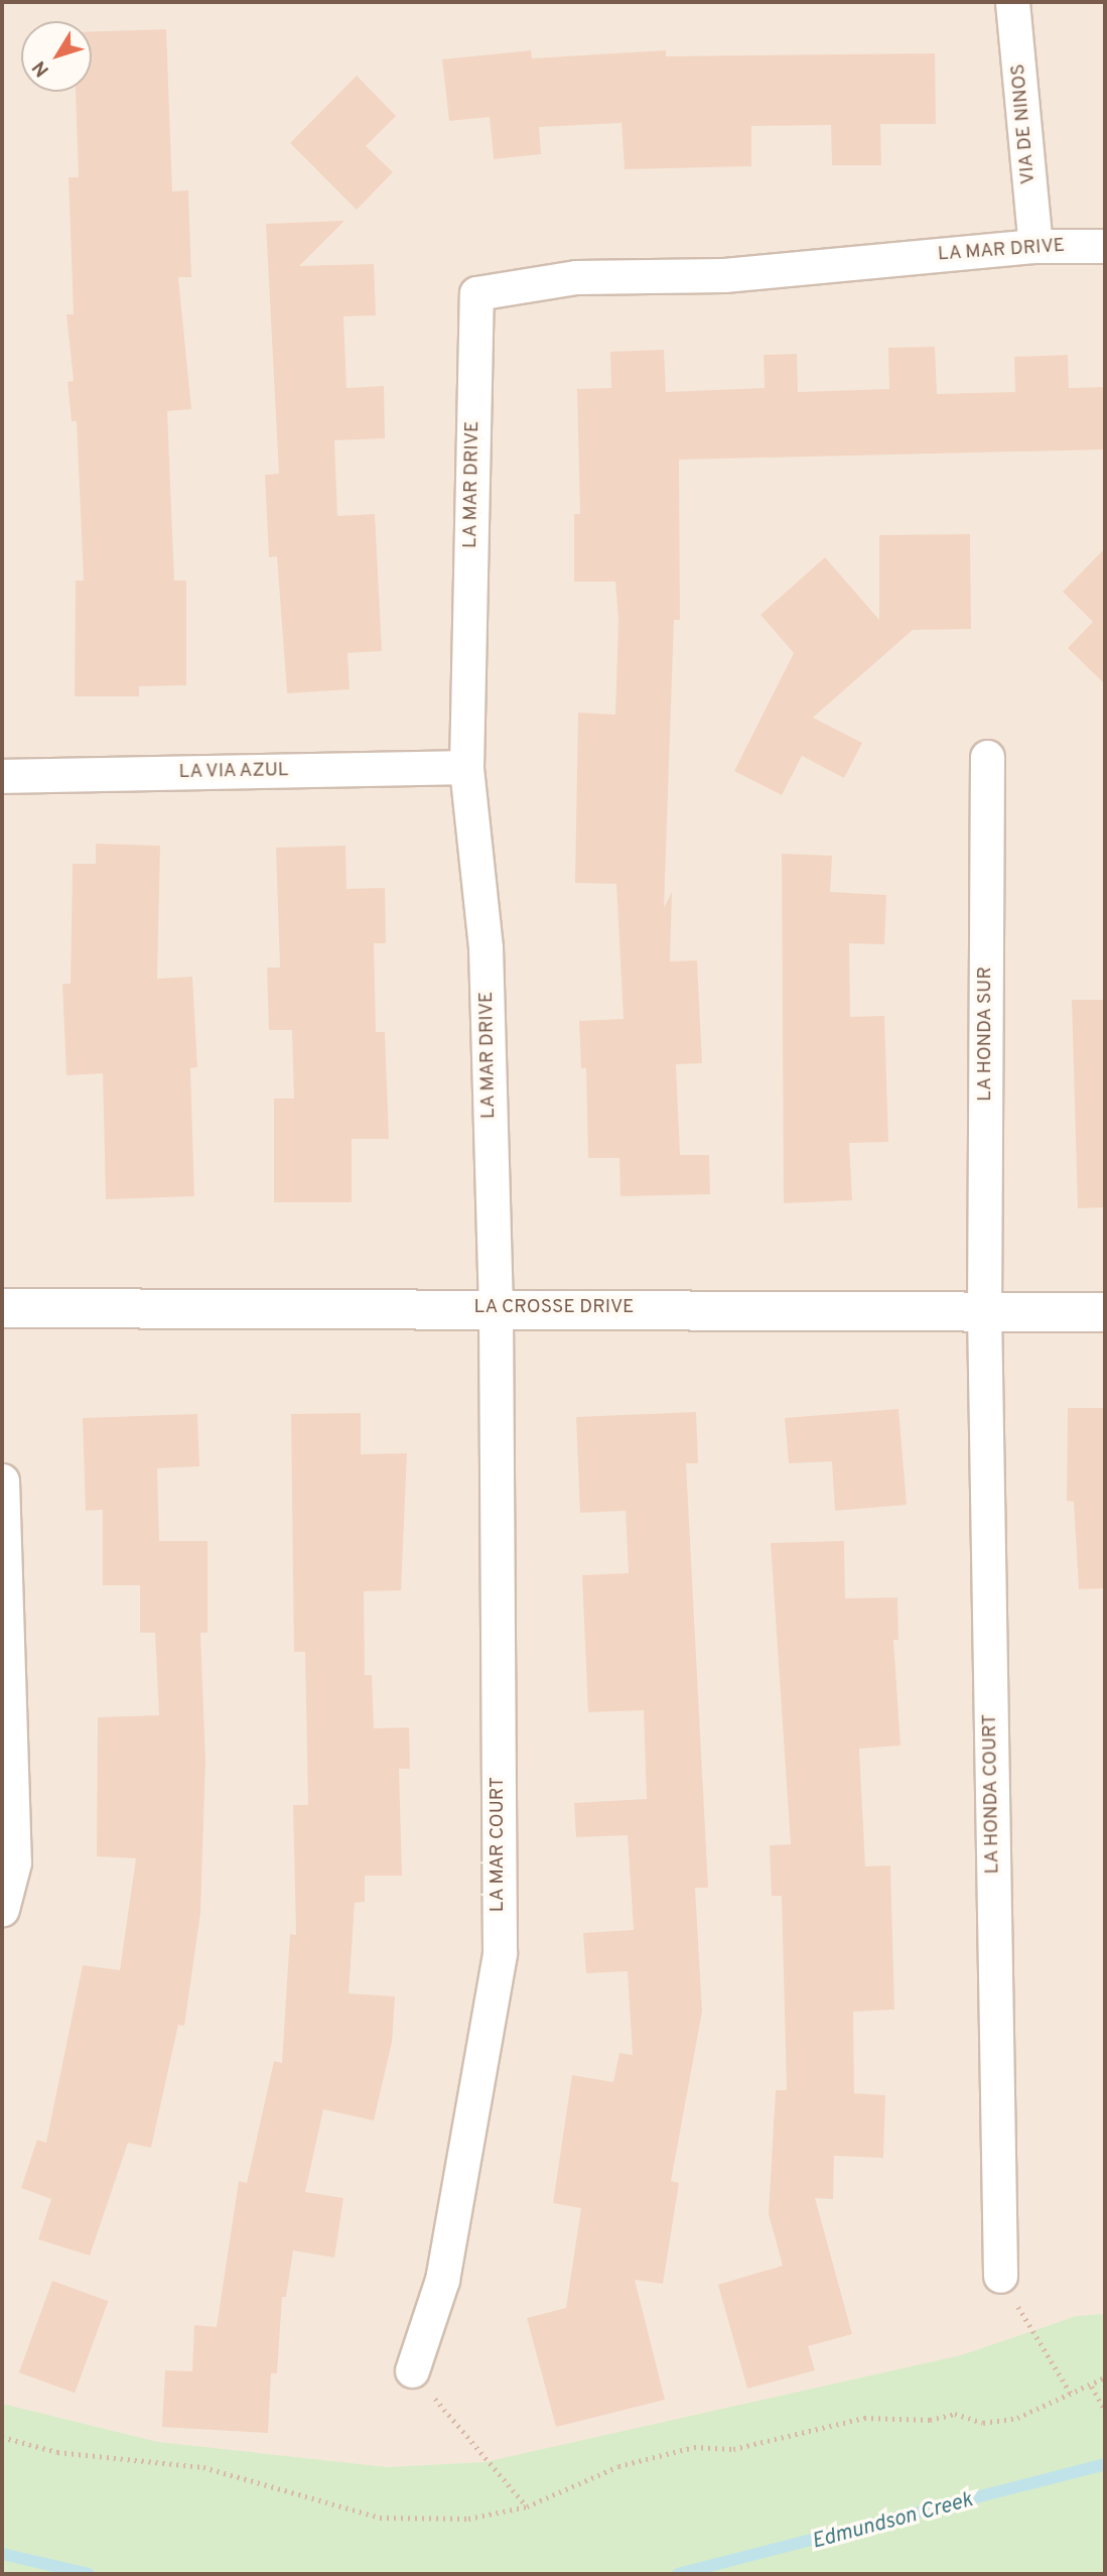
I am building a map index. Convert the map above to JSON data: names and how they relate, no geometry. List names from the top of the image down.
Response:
{
  "streets": {
    "street": [
      "VIA DE NINOS",
      "LA MAR DRIVE",
      "LA VIA AZUL",
      "LA HONDA SUR",
      "LA CROSSE DRIVE",
      "LA HONDA COURT",
      "LA MAR COURT"
    ]
  },
  "crossings": [
    ["VIA DE NINOS", "LA MAR DRIVE"],
    ["LA MAR DRIVE", "LA VIA AZUL"],
    ["LA MAR DRIVE", "LA CROSSE DRIVE"],
    ["LA MAR DRIVE", "LA MAR COURT"],
    ["LA HONDA SUR", "LA CROSSE DRIVE"],
    ["LA HONDA SUR", "LA HONDA COURT"],
    ["LA CROSSE DRIVE", "LA HONDA COURT"],
    ["LA CROSSE DRIVE", "LA MAR COURT"]
  ],
  "water": ["Edmundson Creek"],
  "north": "bottom left"
}
